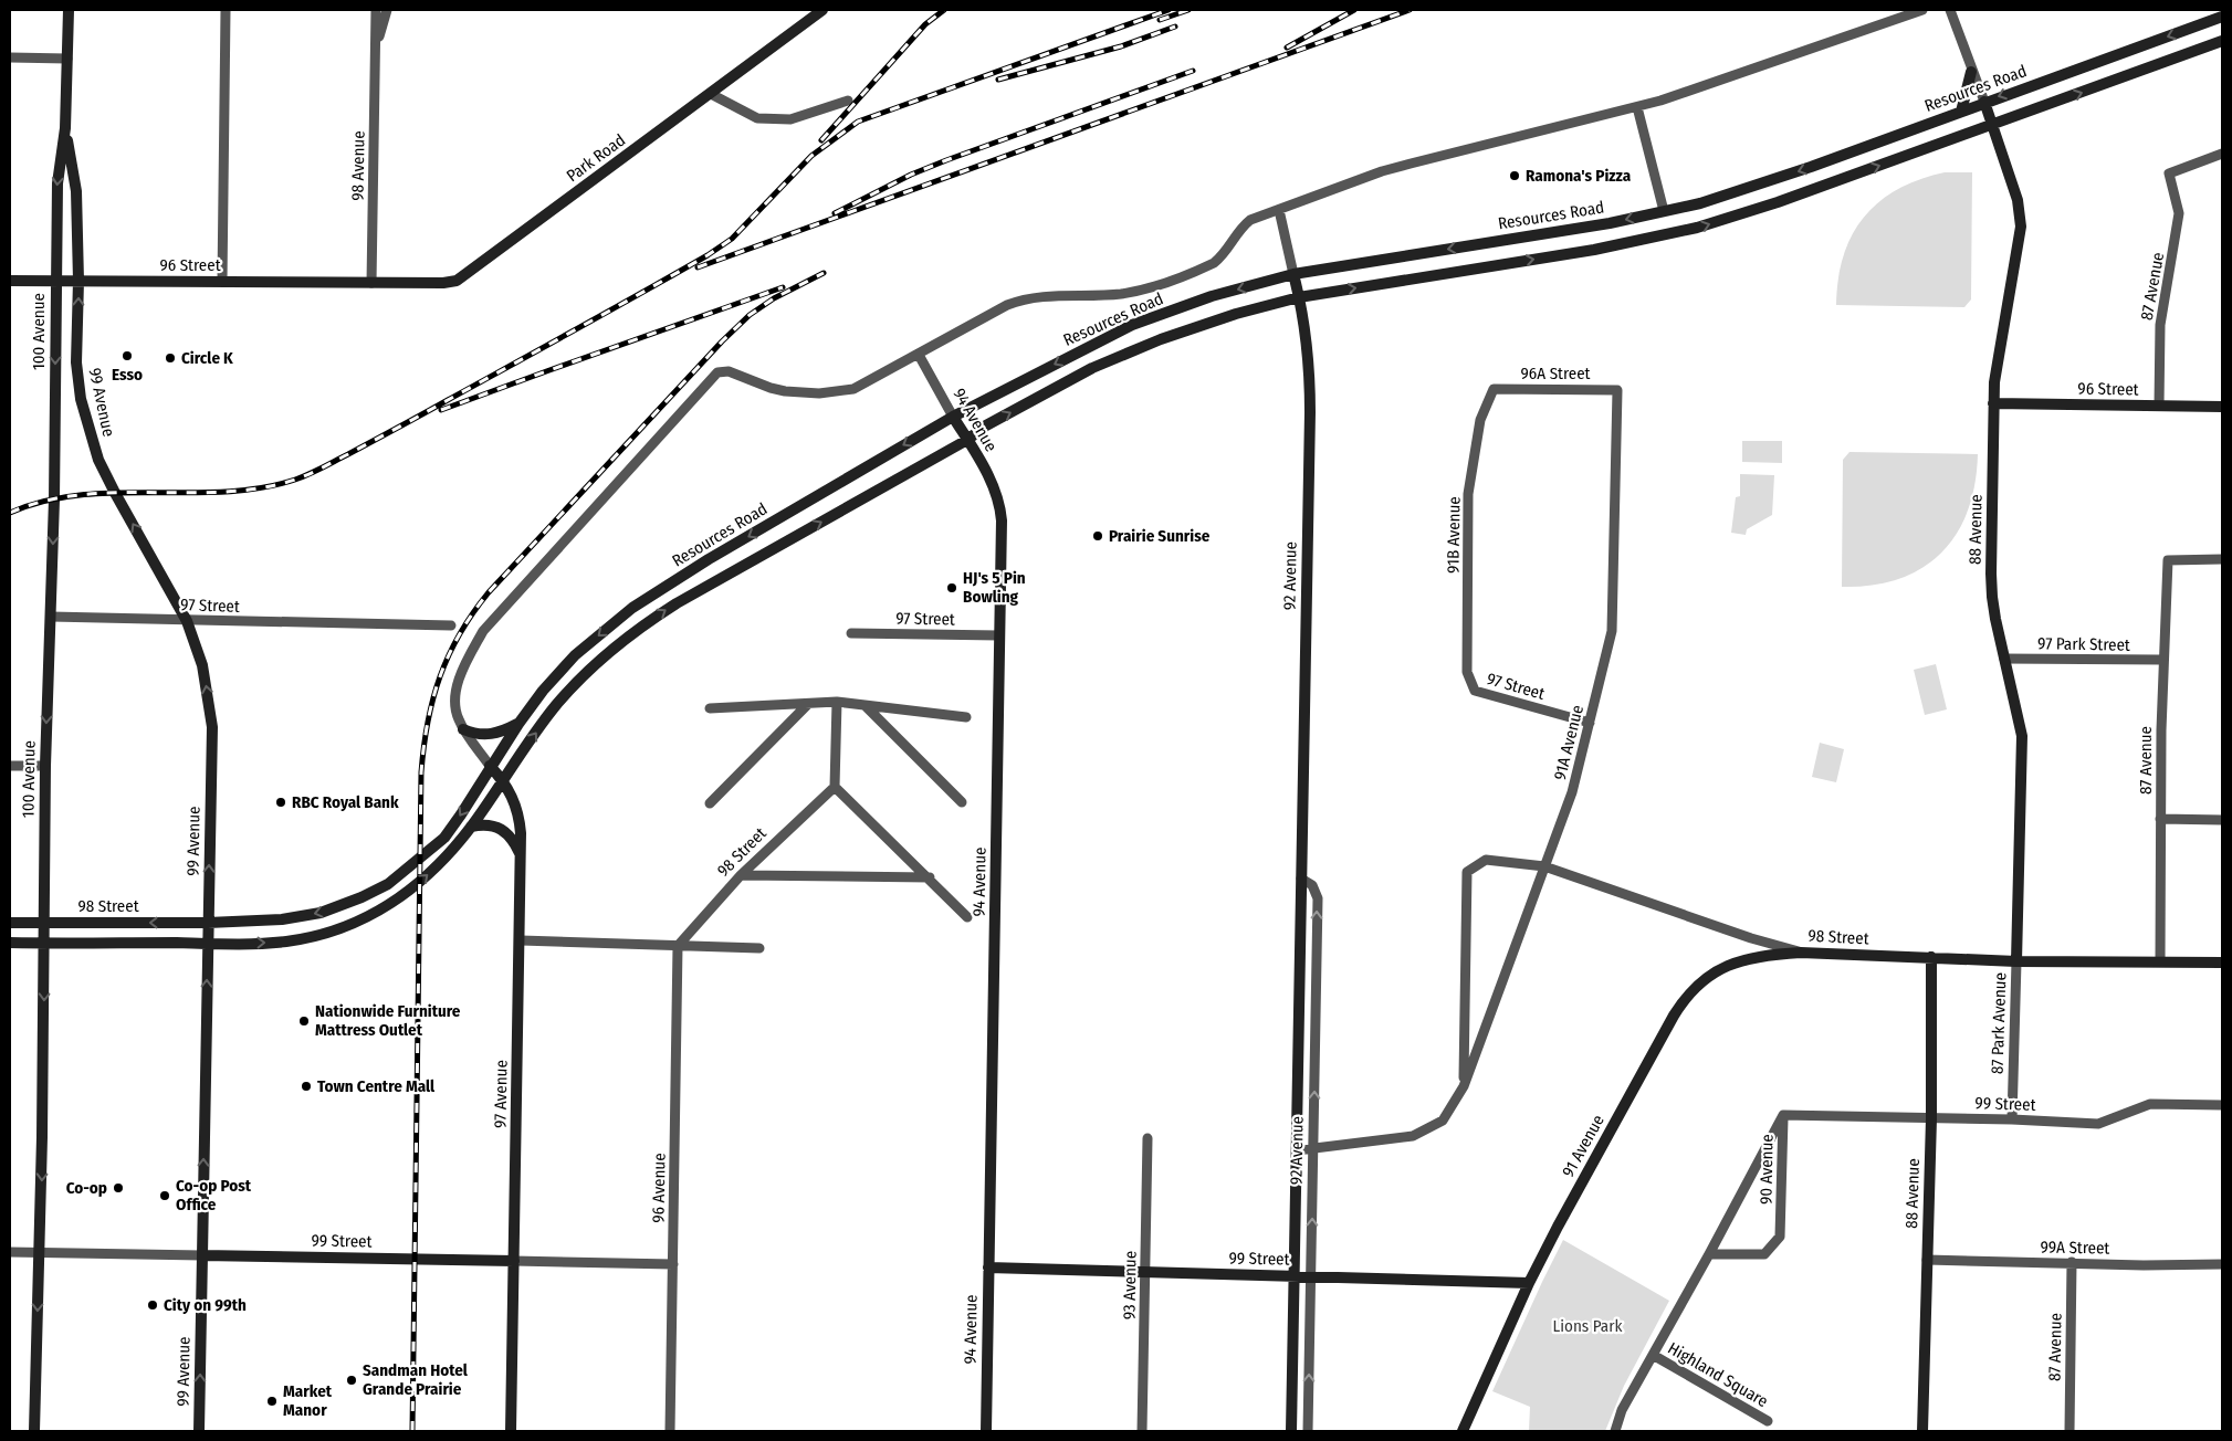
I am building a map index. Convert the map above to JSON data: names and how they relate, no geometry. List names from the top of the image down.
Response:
{
  "streets": {
    "main road": [
      "Resources Road",
      "Park Road",
      "96 Street",
      "100 Avenue",
      "99 Avenue",
      "94 Avenue",
      "88 Avenue",
      "92 Avenue",
      "98 Street",
      "97 Avenue",
      "99 Street",
      "91 Avenue"
    ],
    "street": [
      "98 Avenue",
      "87 Avenue",
      "96A Street",
      "91B Avenue",
      "97 Street",
      "97 Park Street",
      "91A Avenue",
      "87 Park Avenue",
      "90 Avenue",
      "96 Avenue",
      "99A Street",
      "93 Avenue",
      "Highland Square"
    ]
  },
  "crossings": [
    ["Resources Road", "99 Avenue"],
    ["Resources Road", "94 Avenue"],
    ["Resources Road", "88 Avenue"],
    ["Resources Road", "92 Avenue"],
    ["Resources Road", "98 Street"],
    ["Resources Road", "97 Avenue"],
    ["Park Road", "98 Avenue"],
    ["Park Road", "96 Street"],
    ["98 Avenue", "96 Street"],
    ["96 Street", "87 Avenue"],
    ["96 Street", "100 Avenue"],
    ["96 Street", "99 Avenue"],
    ["96 Street", "88 Avenue"],
    ["87 Avenue", "97 Park Street"],
    ["87 Avenue", "98 Street"],
    ["87 Avenue", "99A Street"],
    ["100 Avenue", "99 Avenue"],
    ["100 Avenue", "97 Street"],
    ["100 Avenue", "98 Street"],
    ["100 Avenue", "99 Street"],
    ["96A Street", "91B Avenue"],
    ["96A Street", "91A Avenue"],
    ["99 Avenue", "97 Street"],
    ["99 Avenue", "98 Street"],
    ["99 Avenue", "99 Street"],
    ["94 Avenue", "97 Street"],
    ["94 Avenue", "99 Street"],
    ["88 Avenue", "97 Park Street"],
    ["88 Avenue", "98 Street"],
    ["88 Avenue", "87 Park Avenue"],
    ["88 Avenue", "99 Street"],
    ["88 Avenue", "99A Street"],
    ["91B Avenue", "97 Street"],
    ["92 Avenue", "91A Avenue"],
    ["92 Avenue", "99 Street"],
    ["97 Street", "91A Avenue"],
    ["91A Avenue", "98 Street"],
    ["98 Street", "87 Park Avenue"],
    ["98 Street", "91 Avenue"],
    ["98 Street", "96 Avenue"],
    ["87 Park Avenue", "99 Street"],
    ["97 Avenue", "99 Street"],
    ["99 Street", "91 Avenue"],
    ["99 Street", "90 Avenue"],
    ["99 Street", "96 Avenue"],
    ["99 Street", "93 Avenue"],
    ["90 Avenue", "Highland Square"]
  ],
  "one_way": ["100 Avenue", "99 Avenue"],
  "parks": ["Lions Park"],
  "places": [
    "Ramona's Pizza",
    "Esso",
    "Circle K",
    "Prairie Sunrise",
    "HJ's 5 Pin Bowling",
    "RBC Royal Bank",
    "Nationwide Furniture Mattress Outlet",
    "Town Centre Mall",
    "Co-op",
    "Co-op Post Office",
    "City on 99th",
    "Sandman Hotel Grande Prairie",
    "Market Manor"
  ]
}
